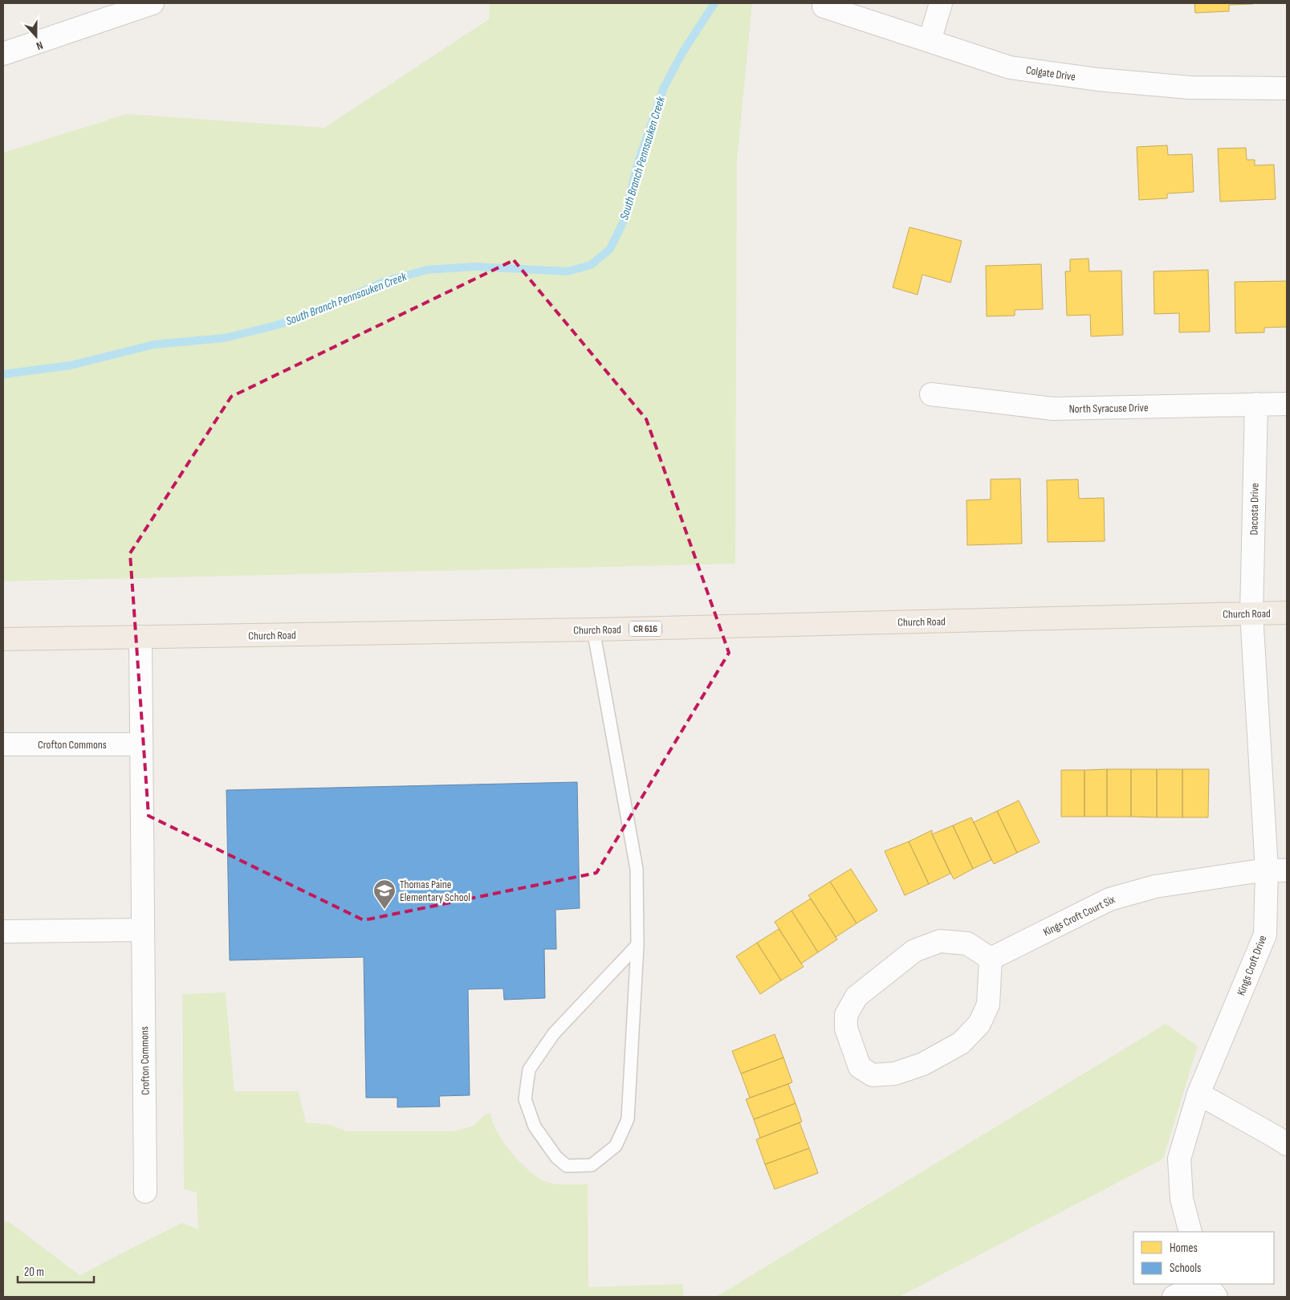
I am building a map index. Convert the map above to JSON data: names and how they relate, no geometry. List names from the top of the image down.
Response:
{
  "streets": {
    "main road": ["Church Road", "CR 616"],
    "street": [
      "Colgate Drive",
      "North Syracuse Drive",
      "Dacosta Drive",
      "Crofton Commons",
      "Kings Croft Court Six",
      "Kings Croft Drive"
    ]
  },
  "crossings": [
    ["North Syracuse Drive", "Dacosta Drive"],
    ["Dacosta Drive", "Church Road"],
    ["Dacosta Drive", "Kings Croft Drive"],
    ["Church Road", "Crofton Commons"],
    ["Church Road", "Kings Croft Drive"],
    ["Kings Croft Court Six", "Kings Croft Drive"]
  ],
  "water": ["South Branch Pennsauken Creek"],
  "places": {
    "school or university": ["Thomas Paine Elementary School"]
  },
  "legend": ["Homes", "Schools"],
  "scale_bar": "20 m",
  "north": "bottom"
}
